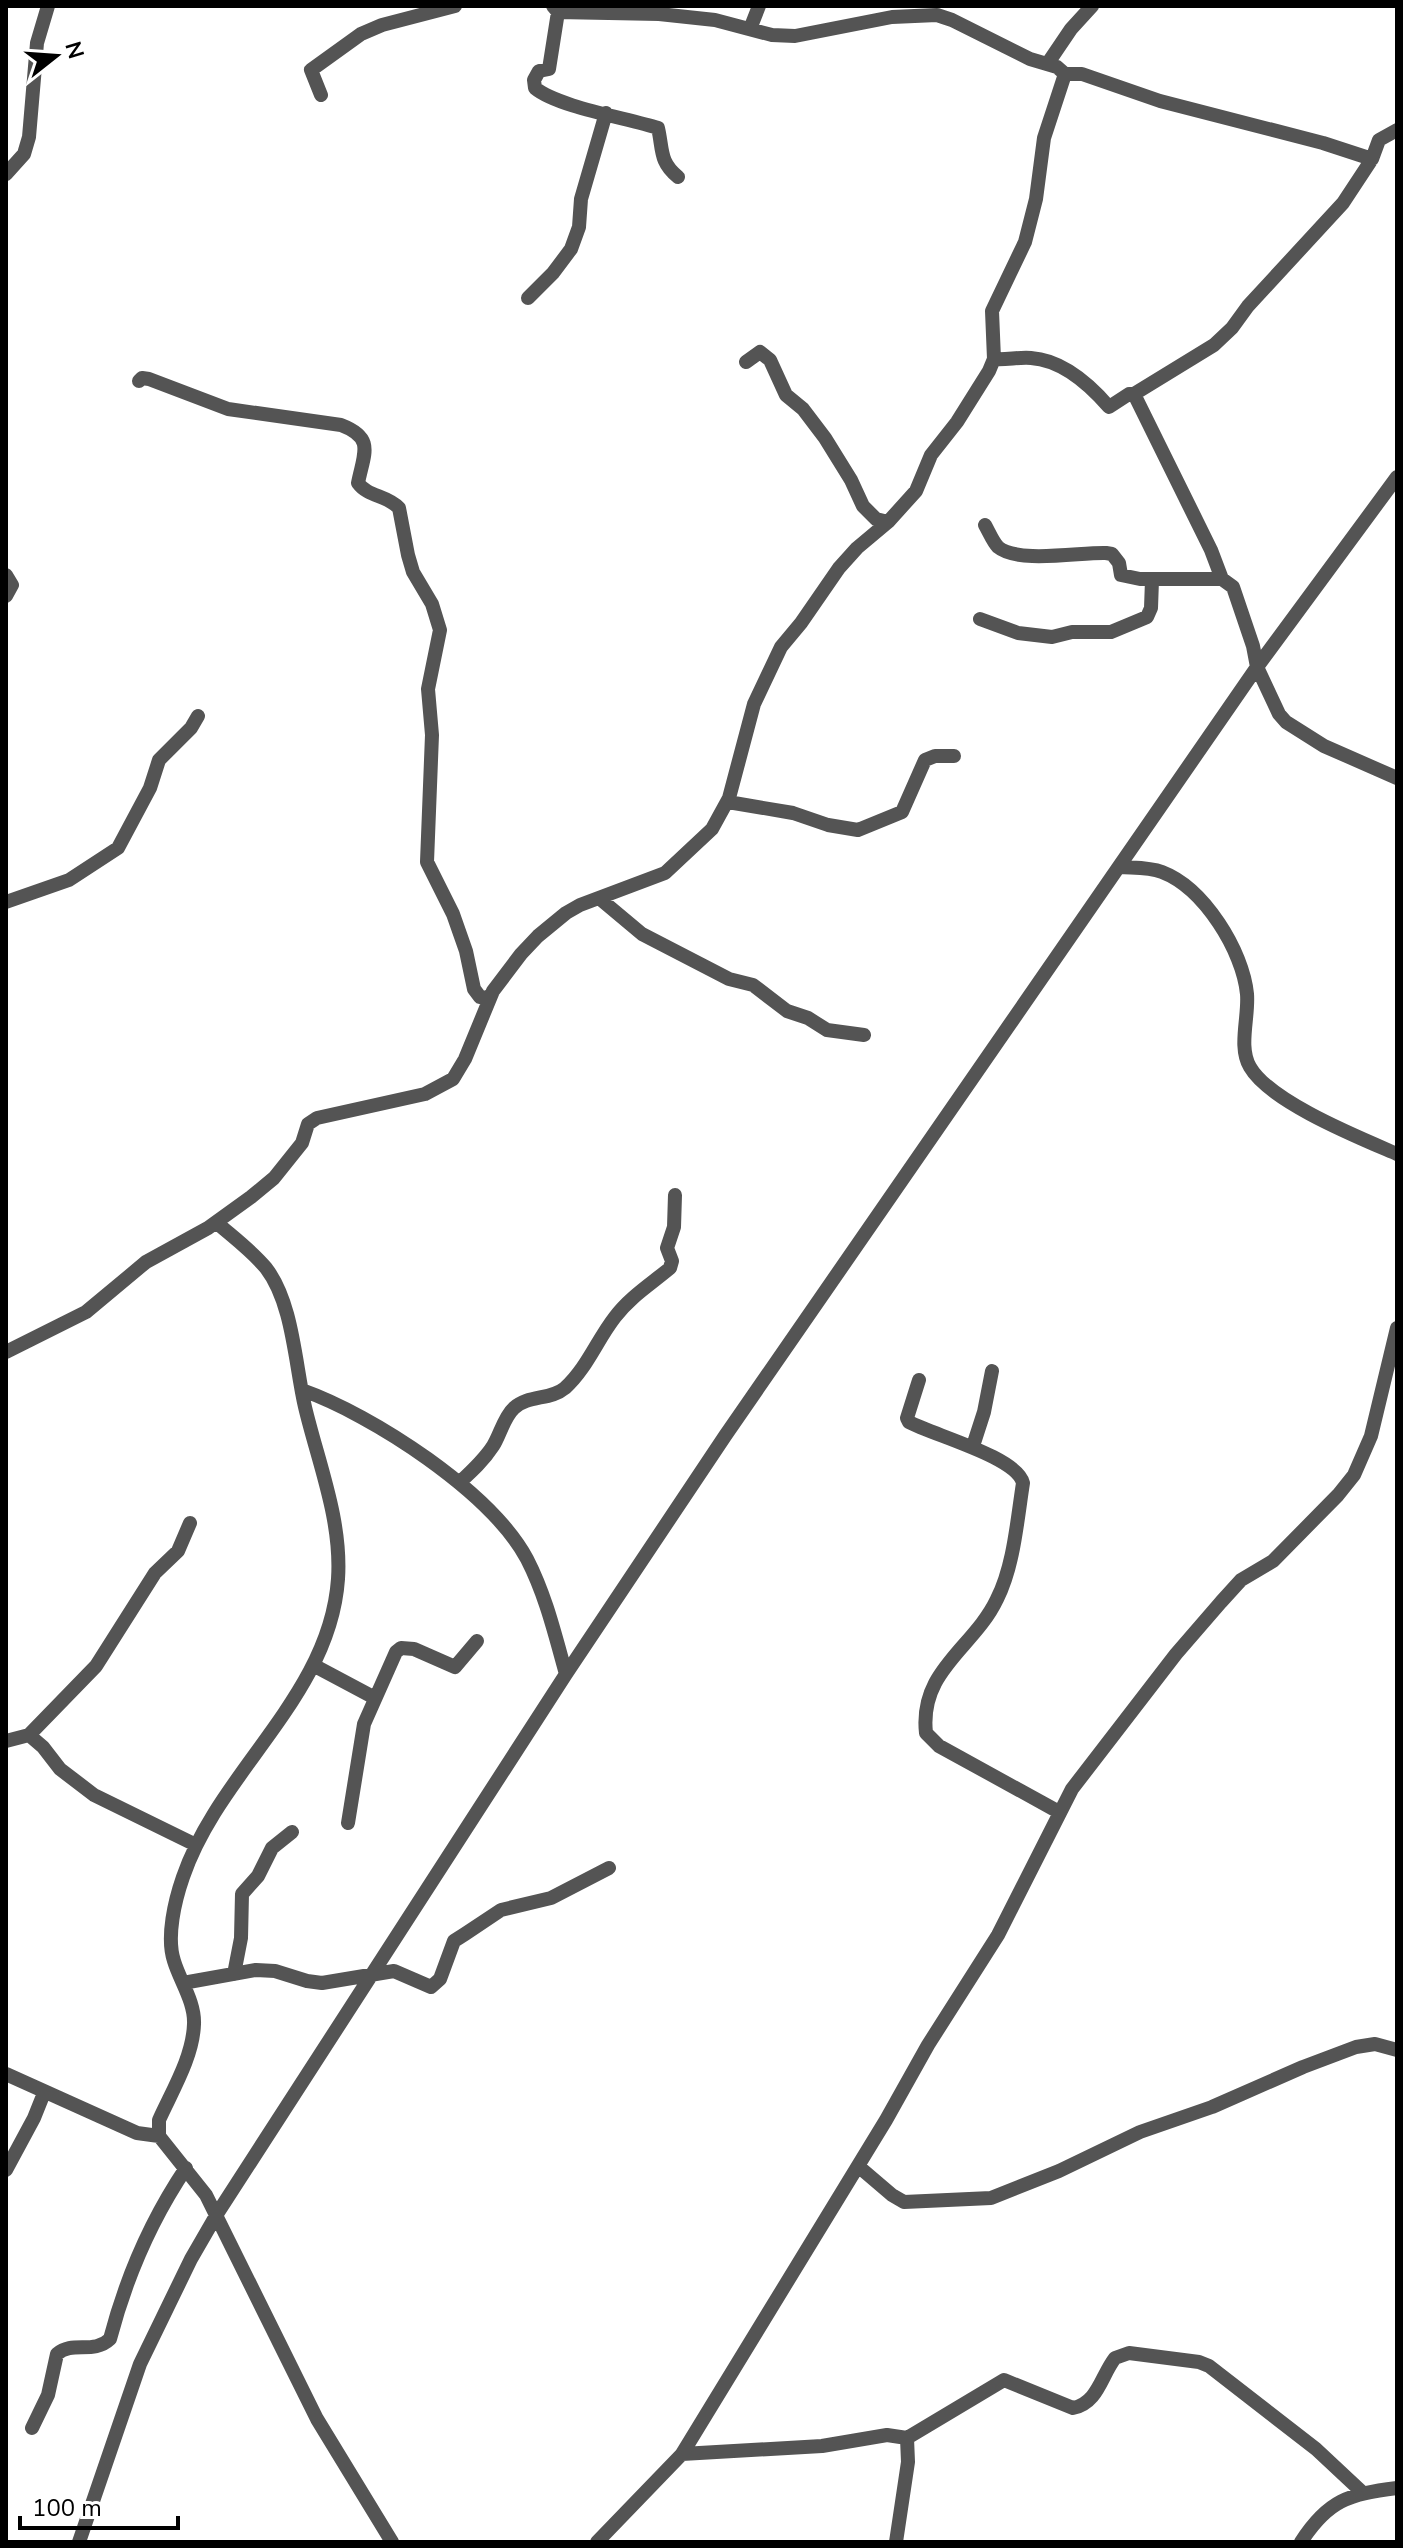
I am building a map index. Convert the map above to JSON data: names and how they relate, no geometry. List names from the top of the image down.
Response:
{
  "scale_bar": "100 m",
  "north": "right"
}
